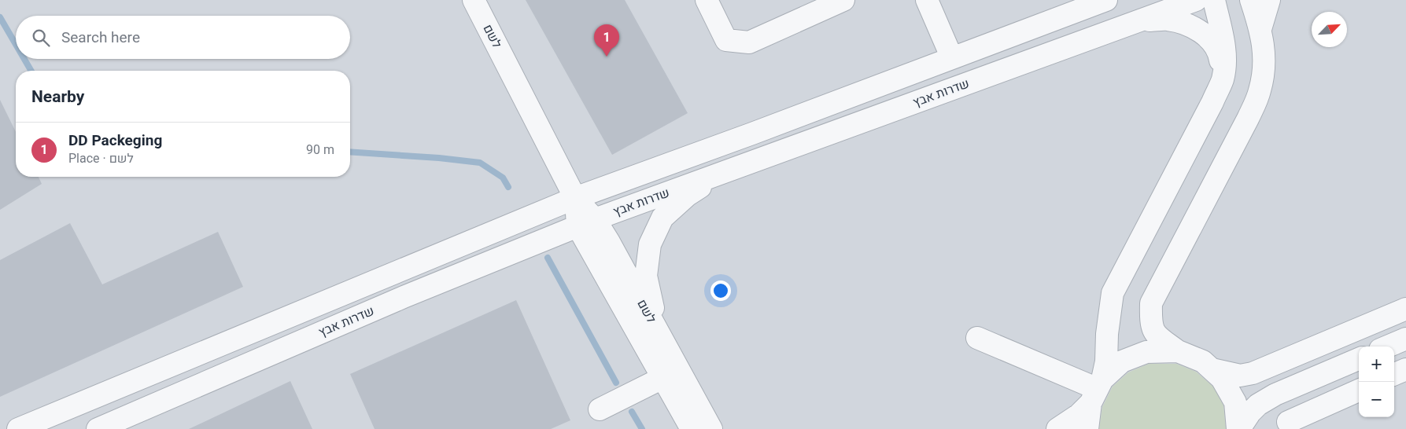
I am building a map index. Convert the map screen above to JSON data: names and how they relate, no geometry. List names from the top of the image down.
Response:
{
  "streets": {
    "street": ["לשם", "שדרות אבץ"]
  },
  "crossings": [
    ["לשם", "שדרות אבץ"]
  ],
  "north": "top right",
  "page": {
    "search": "Search here",
    "pins": "1",
    "heading": "Nearby",
    "list": [
      {
        "mark": "1",
        "name": "DD Packeging",
        "note": "Place · לשם",
        "value": "90 m"
      }
    ],
    "map_buttons": ["+", "−"]
  }
}
